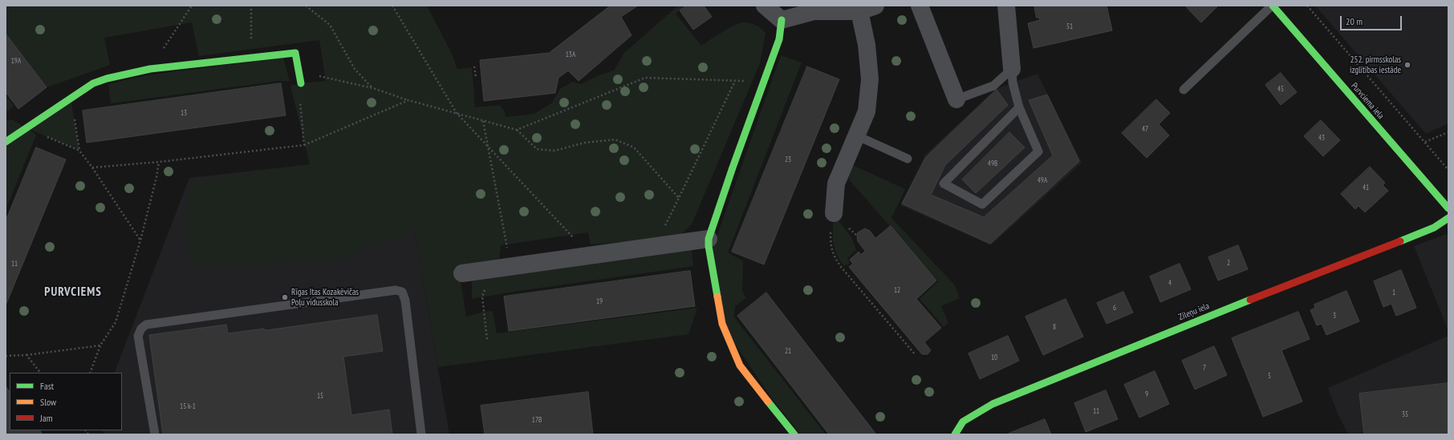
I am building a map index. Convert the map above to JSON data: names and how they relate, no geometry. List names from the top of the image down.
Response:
{
  "streets": {
    "street": ["Purvciema iela", "Zileņu iela"]
  },
  "districts": ["PURVCIEMS"],
  "places": ["252. pirmsskolas izglītības iestāde", "Rīgas Itas Kozakēvičas Poļu vidusskola"],
  "house_numbers": [
    "51",
    "13A",
    "19A",
    "45",
    "13",
    "47",
    "43",
    "23",
    "49B",
    "49A",
    "41",
    "2",
    "11",
    "4",
    "12",
    "1",
    "19",
    "6",
    "3",
    "8",
    "21",
    "10",
    "7",
    "5",
    "9",
    "15",
    "15 k-1",
    "11",
    "35",
    "17B"
  ],
  "legend": ["Fast", "Slow", "Jam"],
  "scale_bar": "20 m"
}
